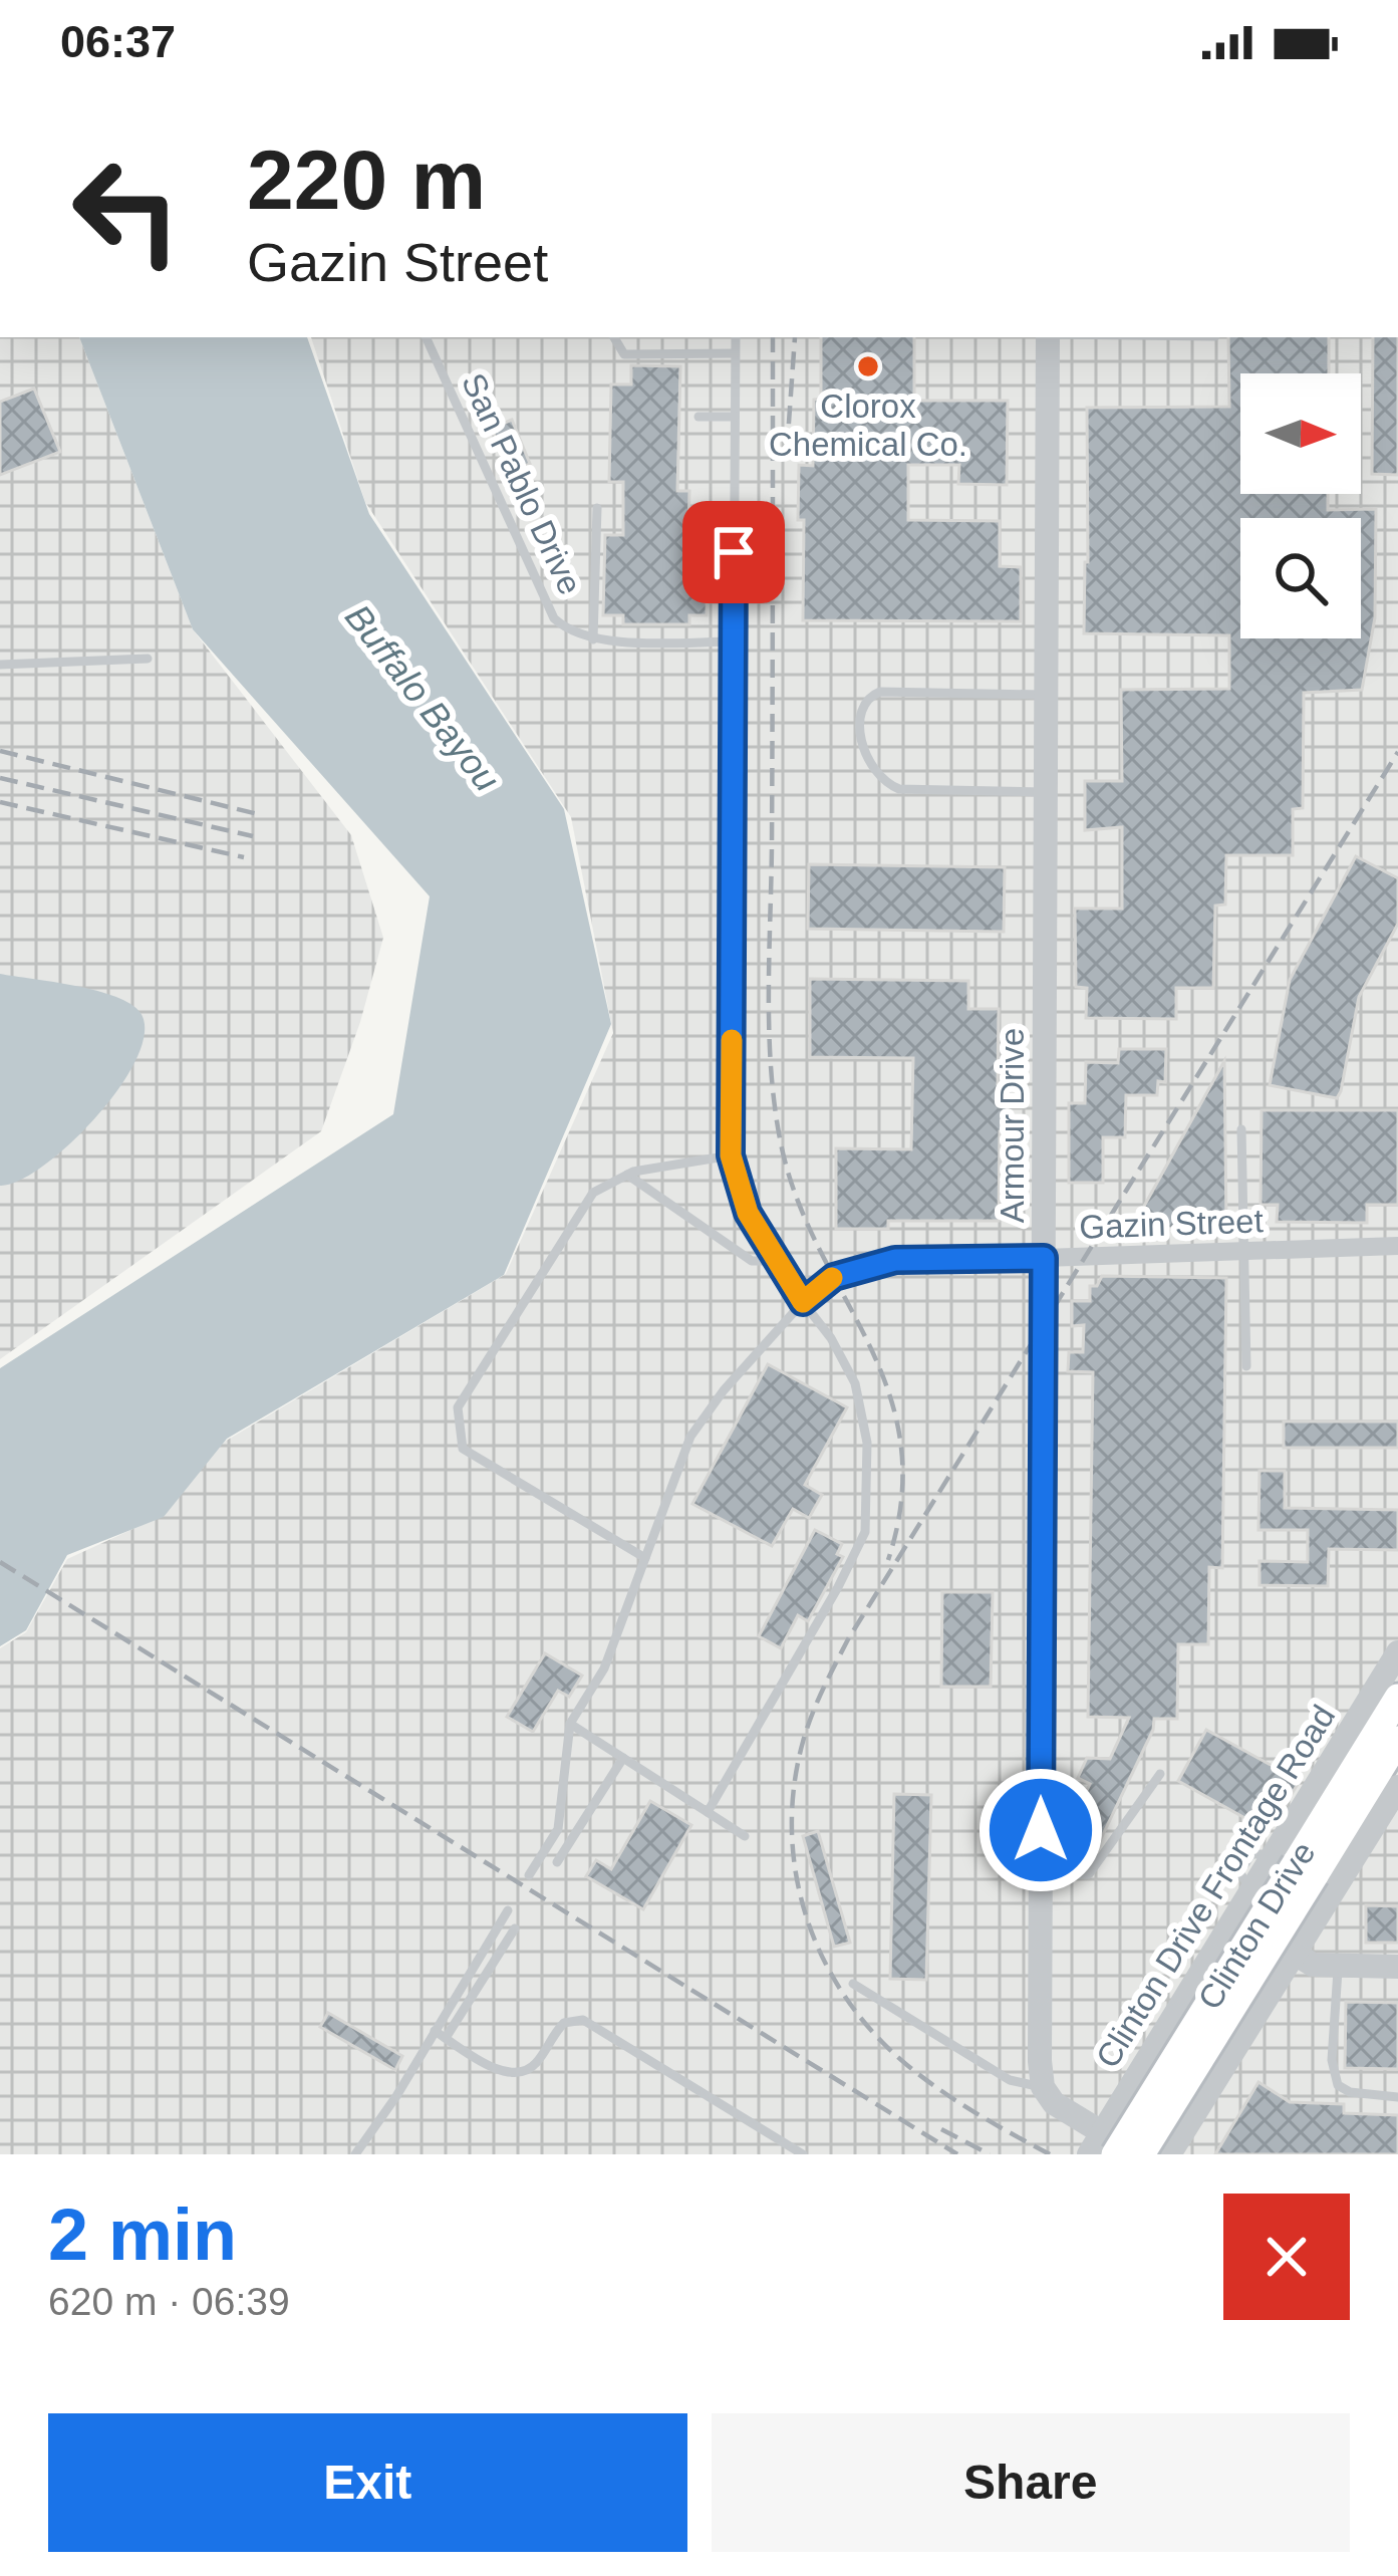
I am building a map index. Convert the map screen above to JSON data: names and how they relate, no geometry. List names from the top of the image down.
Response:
{
  "streets": {
    "main road": ["Clinton Drive"],
    "street": ["Armour Drive", "Gazin Street", "Clinton Drive Frontage Road"],
    "lane": ["San Pablo Drive"]
  },
  "crossings": [
    ["Armour Drive", "Gazin Street"],
    ["Clinton Drive Frontage Road", "Clinton Drive"]
  ],
  "water": ["Buffalo Bayou"],
  "places": ["Clorox Chemical Co."],
  "north": "right",
  "page": {
    "status": "06:37",
    "turn": ["220 m", "Gazin Street"],
    "heading": ["2 min", "620 m · 06:39"],
    "buttons": ["Exit", "Share"]
  }
}
